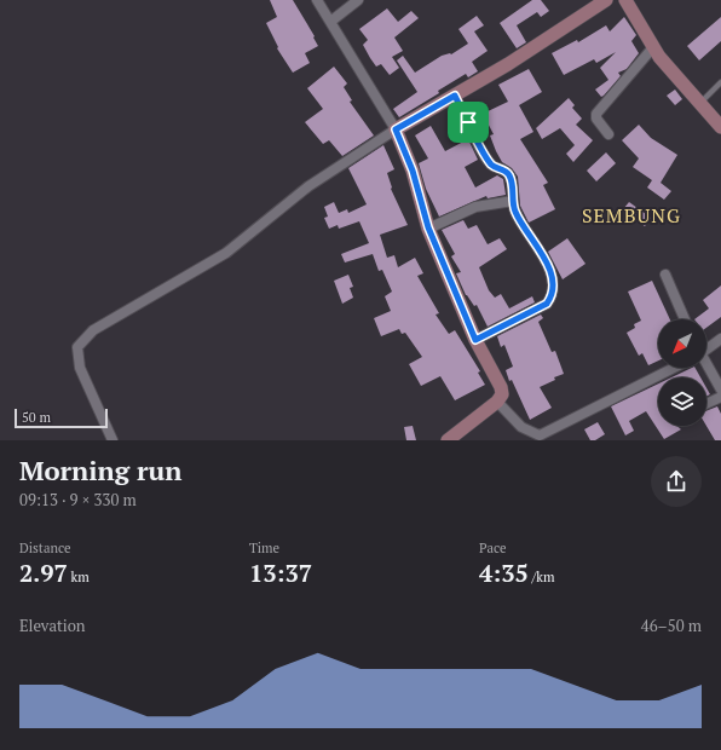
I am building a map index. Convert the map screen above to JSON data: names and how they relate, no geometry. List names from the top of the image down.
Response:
{
  "districts": ["SEMBUNG"],
  "scale_bar": "50 m",
  "north": "bottom left",
  "page": {
    "scale": "50 m",
    "heading": ["Morning run", "09:13 · 9 × 330 m"],
    "stats": [
      ["Distance", "2.97 km"],
      ["Time", "13:37"],
      ["Pace", "4:35 /km"]
    ],
    "chart": ["Elevation", "46–50 m"]
  }
}
